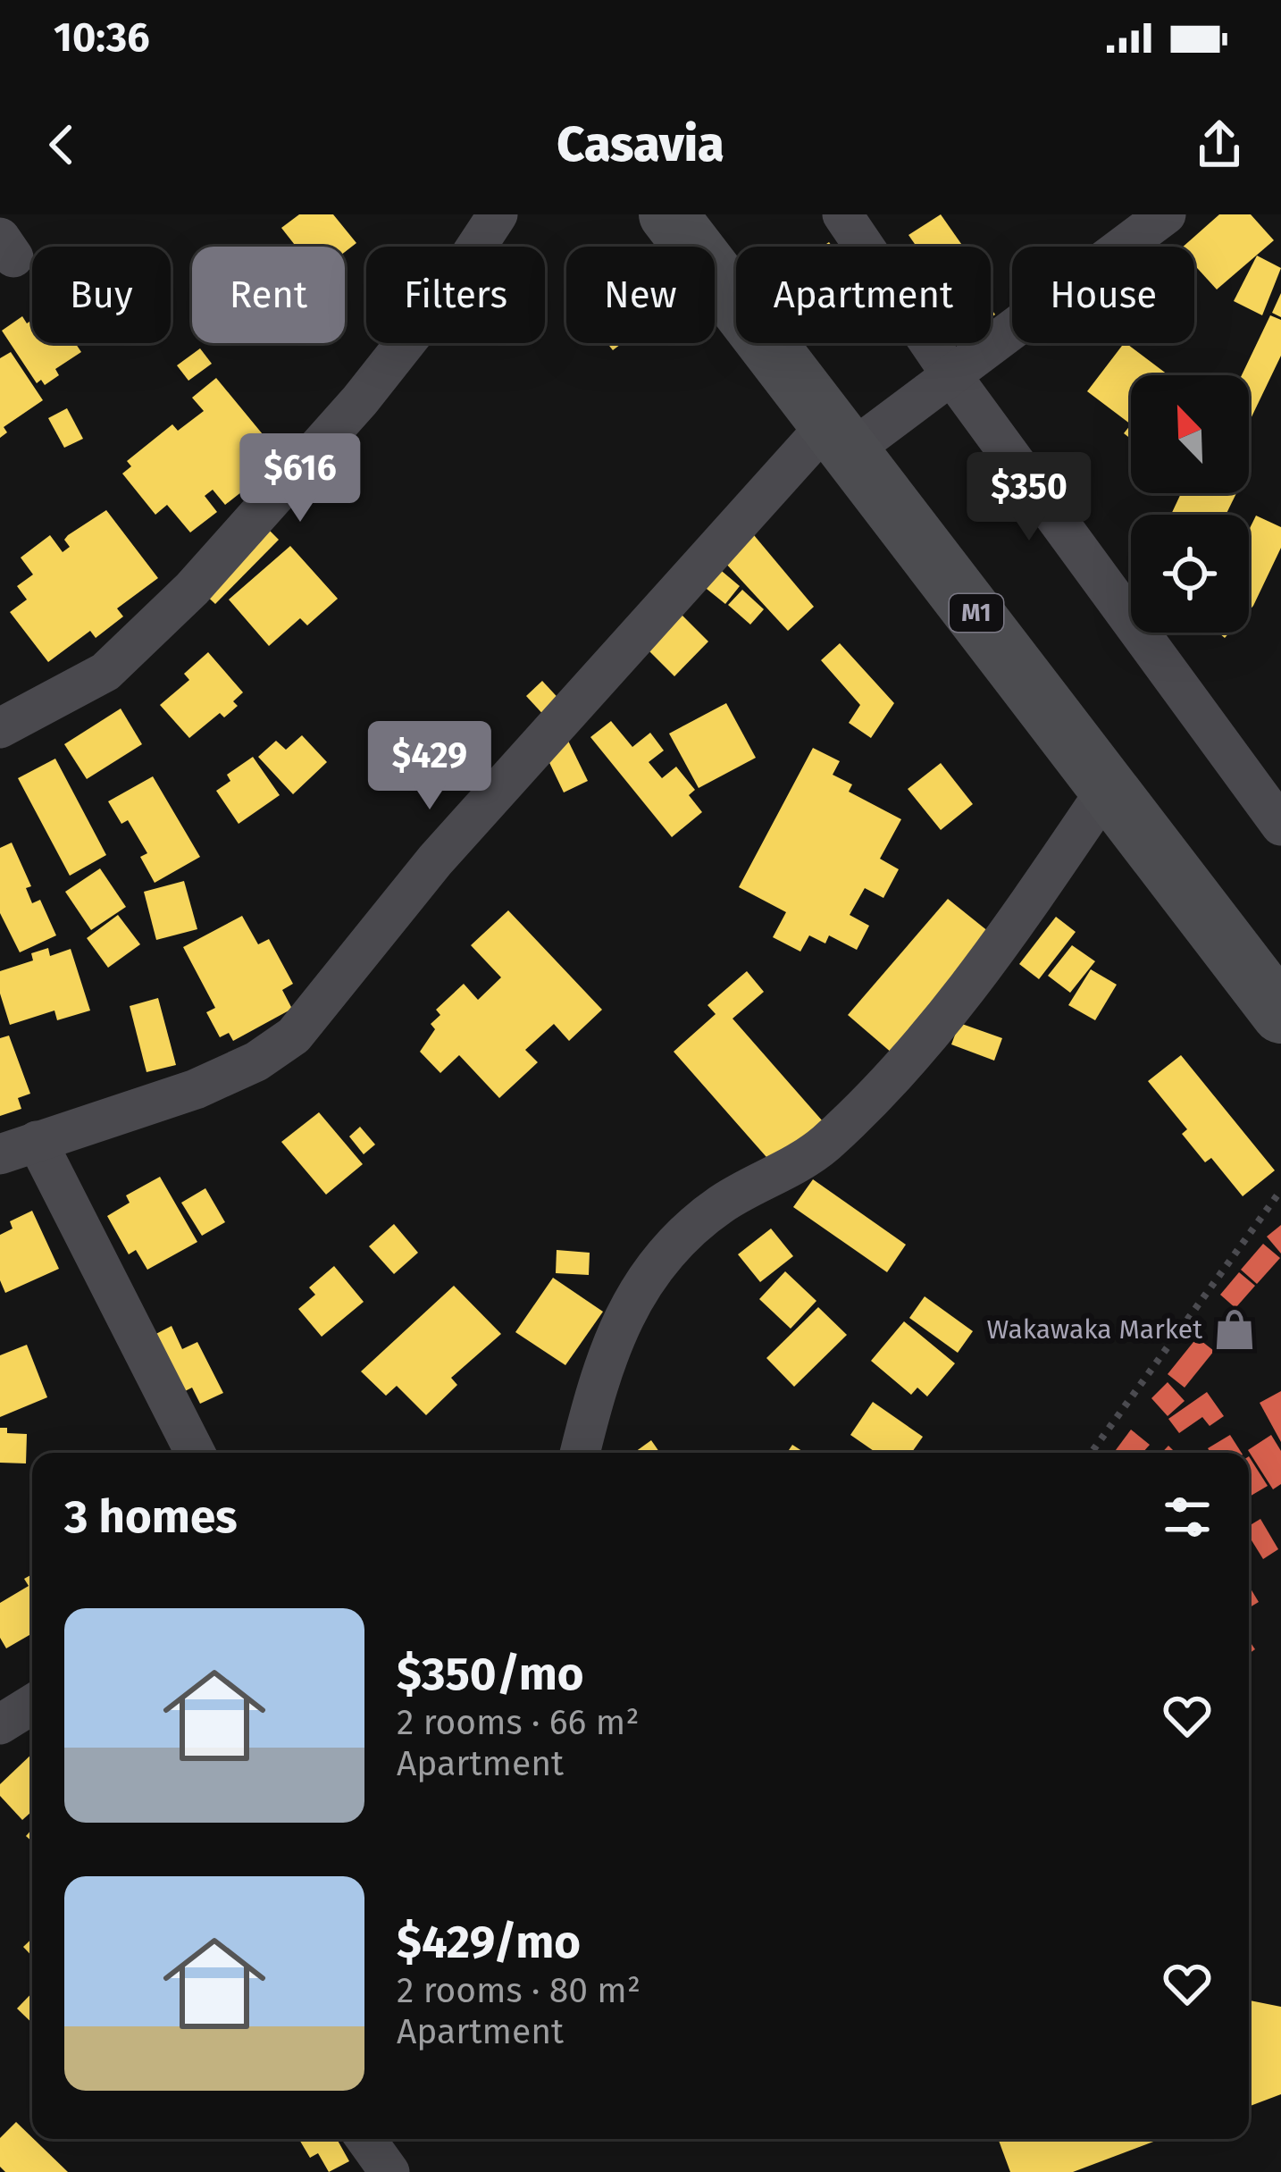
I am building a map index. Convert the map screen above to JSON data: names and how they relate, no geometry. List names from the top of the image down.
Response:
{
  "streets": {
    "highway": ["M1"]
  },
  "places": {
    "shop": ["Wakawaka Market"]
  },
  "north": "top left",
  "page": {
    "status": "10:36",
    "header": "Casavia",
    "chip": [
      "Buy",
      "Rent",
      "Filters",
      "New",
      "Apartment",
      "House"
    ],
    "price": ["$616", "$350", "$429"],
    "heading": "3 homes",
    "list": [
      {
        "name": "$350/mo",
        "note": "2 rooms · 66 m² · Apartment"
      },
      {
        "name": "$429/mo",
        "note": "2 rooms · 80 m² · Apartment"
      }
    ]
  }
}
